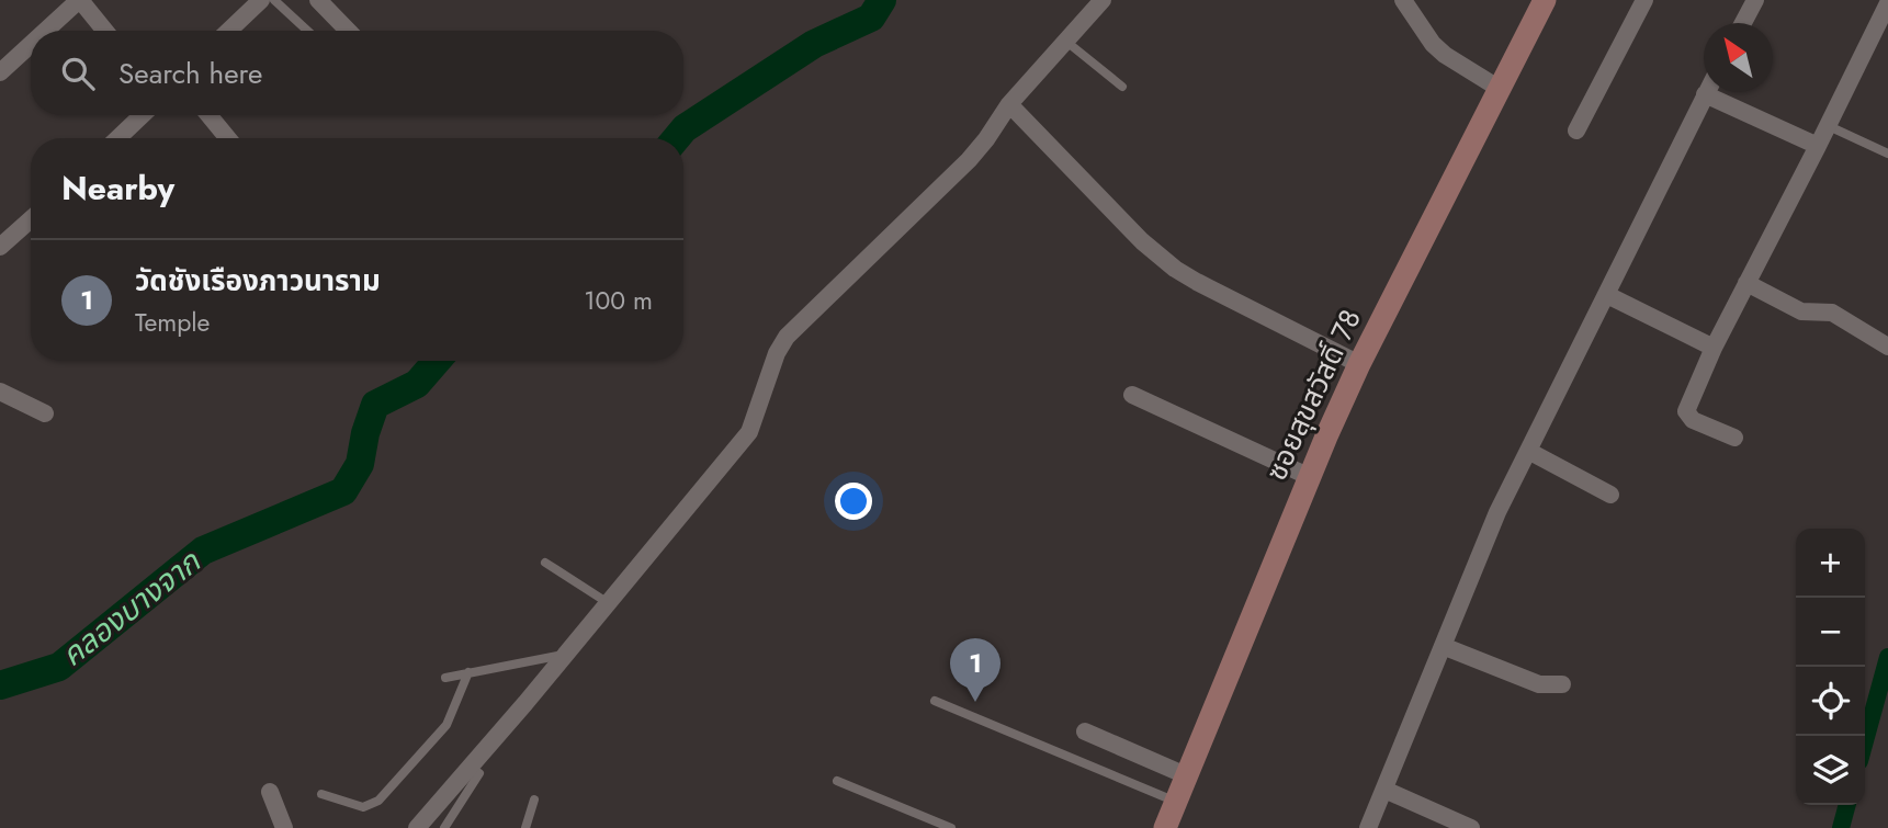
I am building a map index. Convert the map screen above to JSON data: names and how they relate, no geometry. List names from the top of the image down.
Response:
{
  "streets": {
    "street": ["ซอยสุขสวัสดิ์ 78"]
  },
  "water": ["คลองบางจาก"],
  "north": "top left",
  "page": {
    "search": "Search here",
    "heading": "Nearby",
    "list": [
      {
        "mark": "1",
        "name": "วัดชังเรืองภาวนาราม",
        "note": "Temple",
        "value": "100 m"
      }
    ],
    "map_buttons": ["+", "−"],
    "pins": "1"
  }
}
